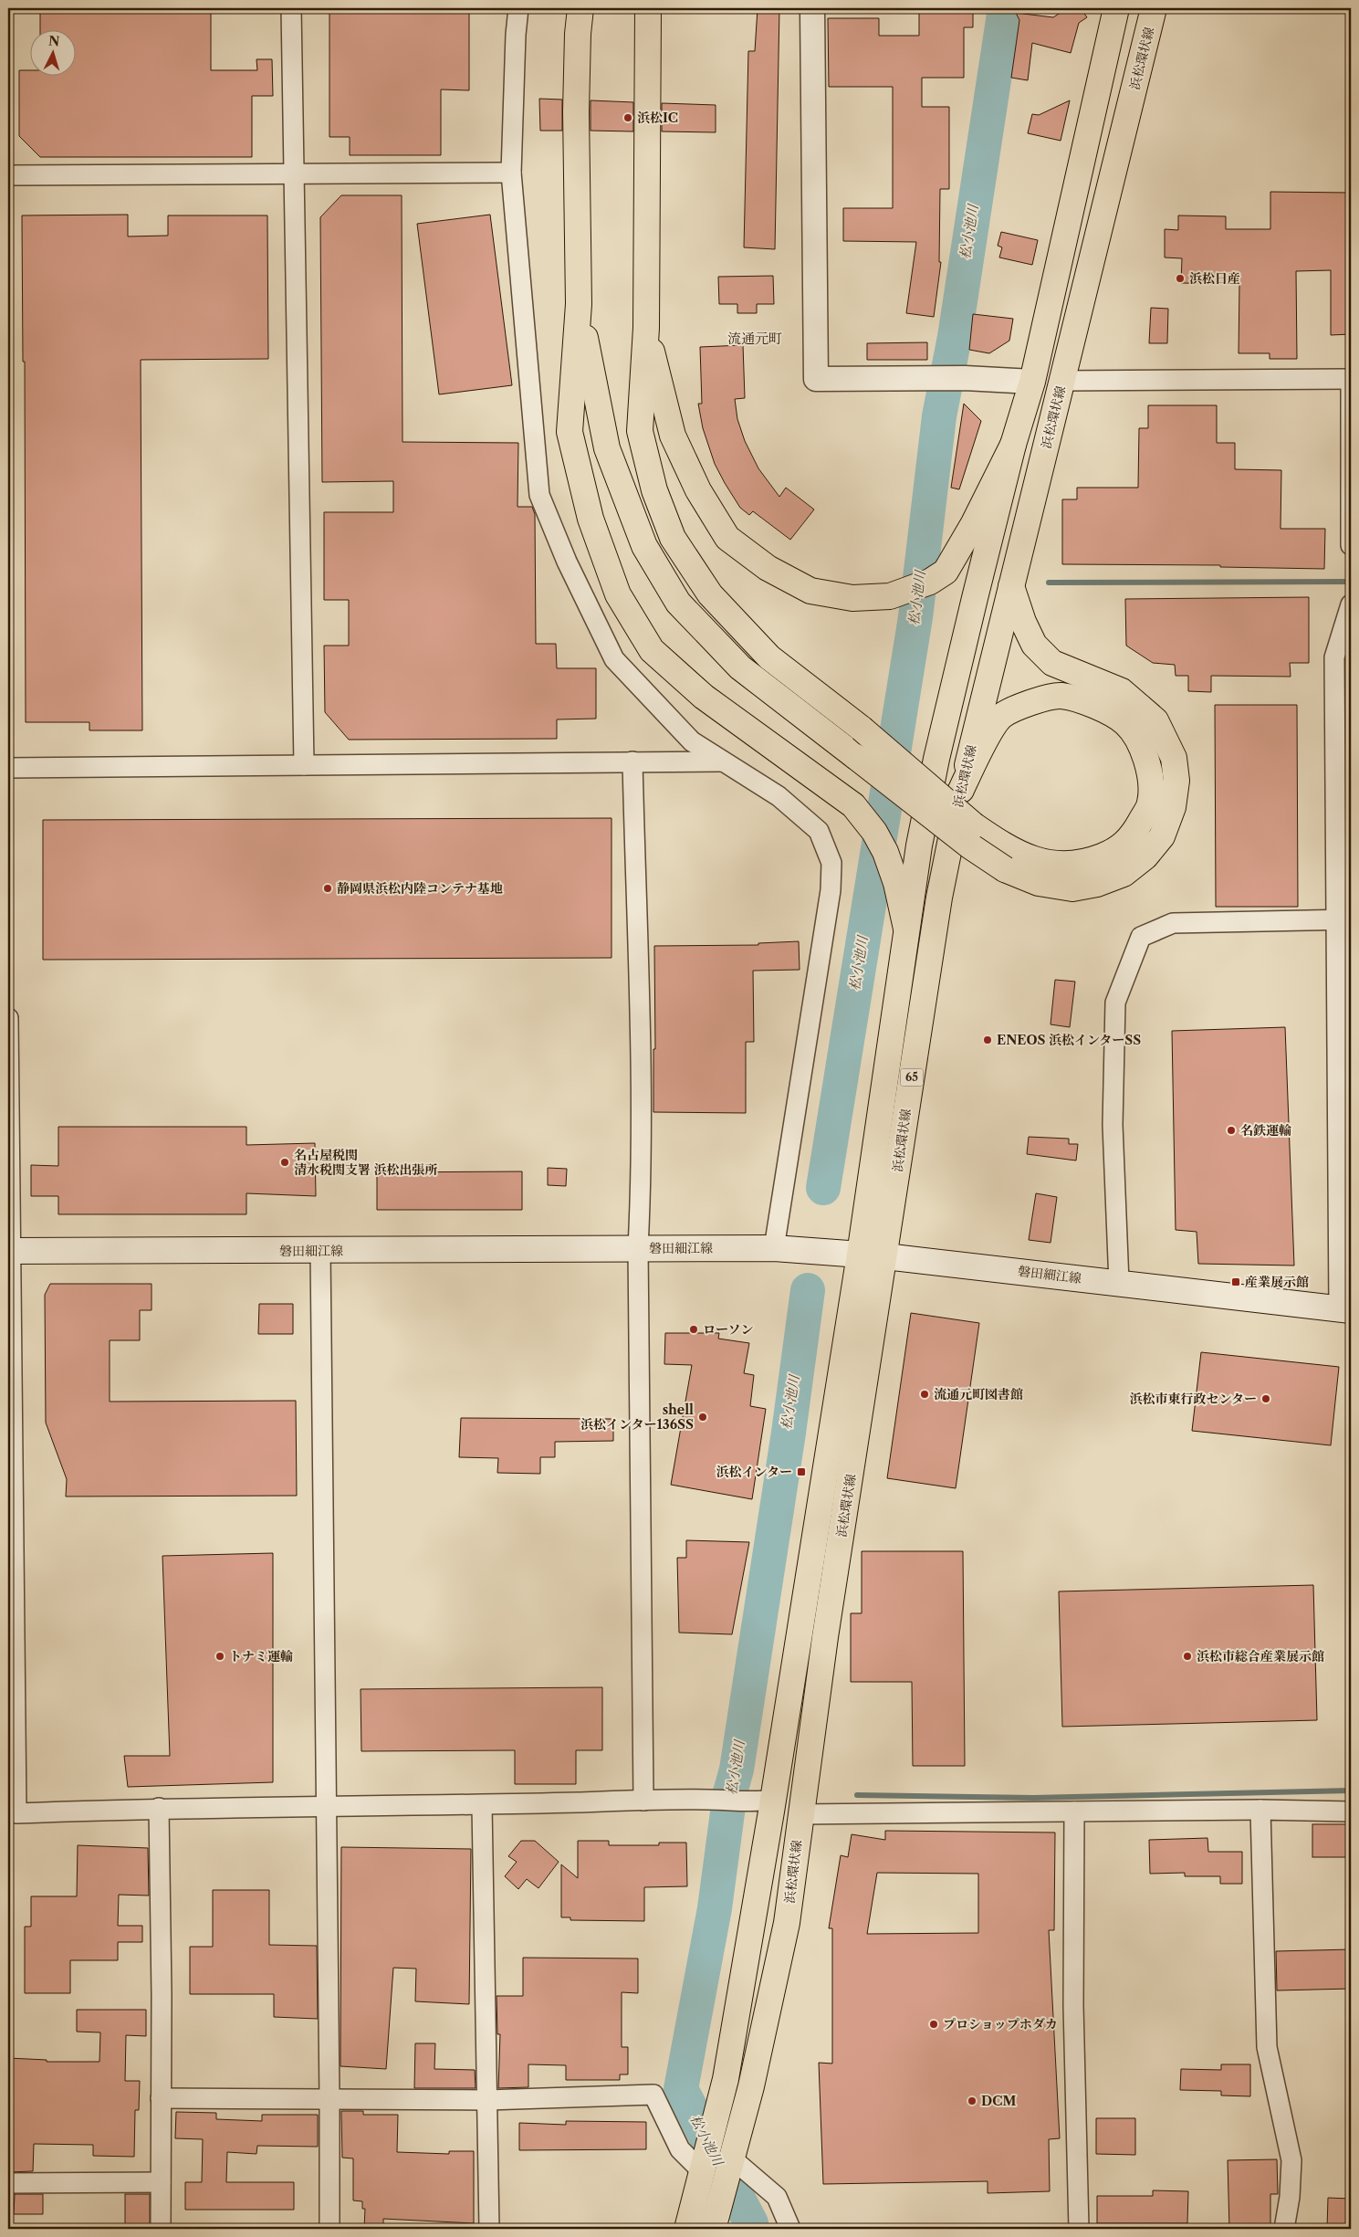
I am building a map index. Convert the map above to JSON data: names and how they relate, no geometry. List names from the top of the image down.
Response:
{
  "streets": {
    "main road": ["浜松環状線", "65", "磐田細江線"]
  },
  "crossings": [
    ["浜松環状線", "磐田細江線"]
  ],
  "districts": ["流通元町"],
  "water": ["松小池川"],
  "places": {
    "other": [
      "浜松IC",
      "浜松日産",
      "静岡県浜松内陸コンテナ基地",
      "ENEOS 浜松インターSS",
      "名鉄運輸",
      "名古屋税関 清水税関支署 浜松出張所",
      "ローソン",
      "流通元町図書館",
      "浜松市東行政センター",
      "shell 浜松インター136SS",
      "トナミ運輸",
      "浜松市総合産業展示館",
      "プロショップホダカ",
      "DCM"
    ],
    "transit": ["産業展示館", "浜松インター"]
  },
  "north": "top"
}
